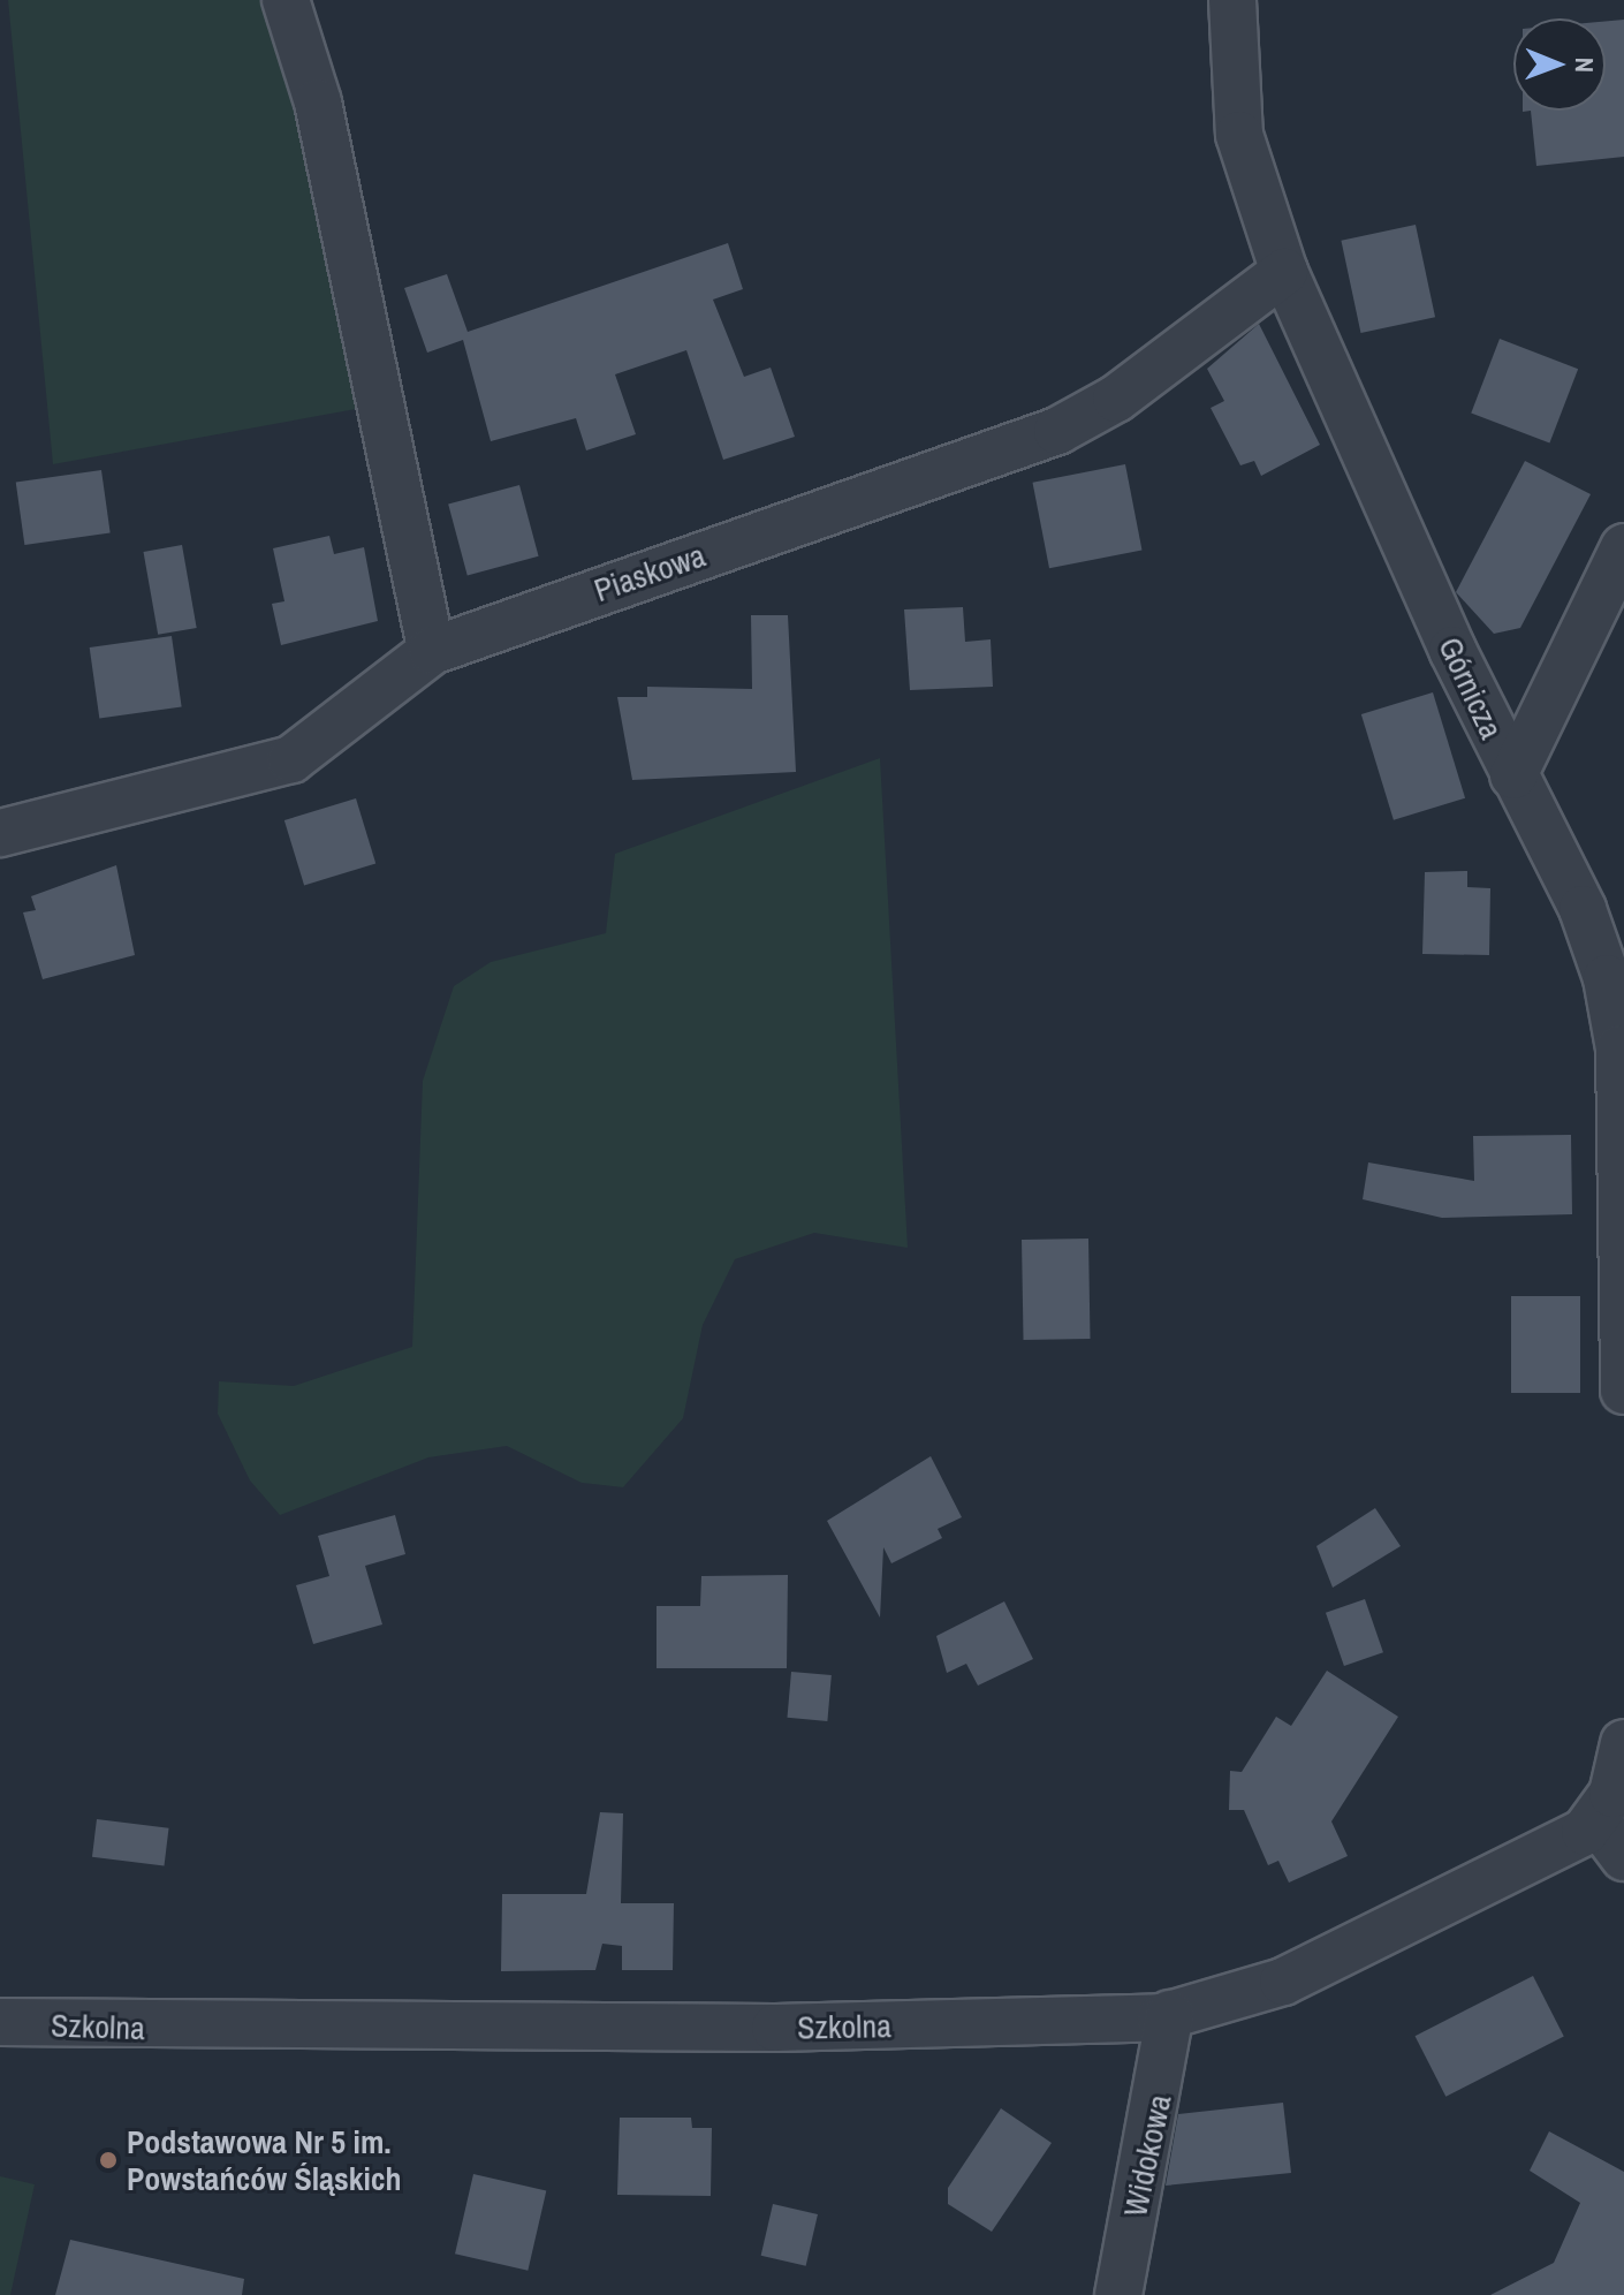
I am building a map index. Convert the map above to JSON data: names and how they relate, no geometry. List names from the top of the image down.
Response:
{
  "streets": {
    "street": [
      "Piaskowa",
      "Górnicza",
      "Szkolna",
      "Widokowa"
    ]
  },
  "crossings": [
    ["Piaskowa", "Górnicza"],
    ["Szkolna", "Widokowa"]
  ],
  "places": ["Podstawowa Nr 5 im. Powstańców Śląskich"],
  "north": "right"
}
